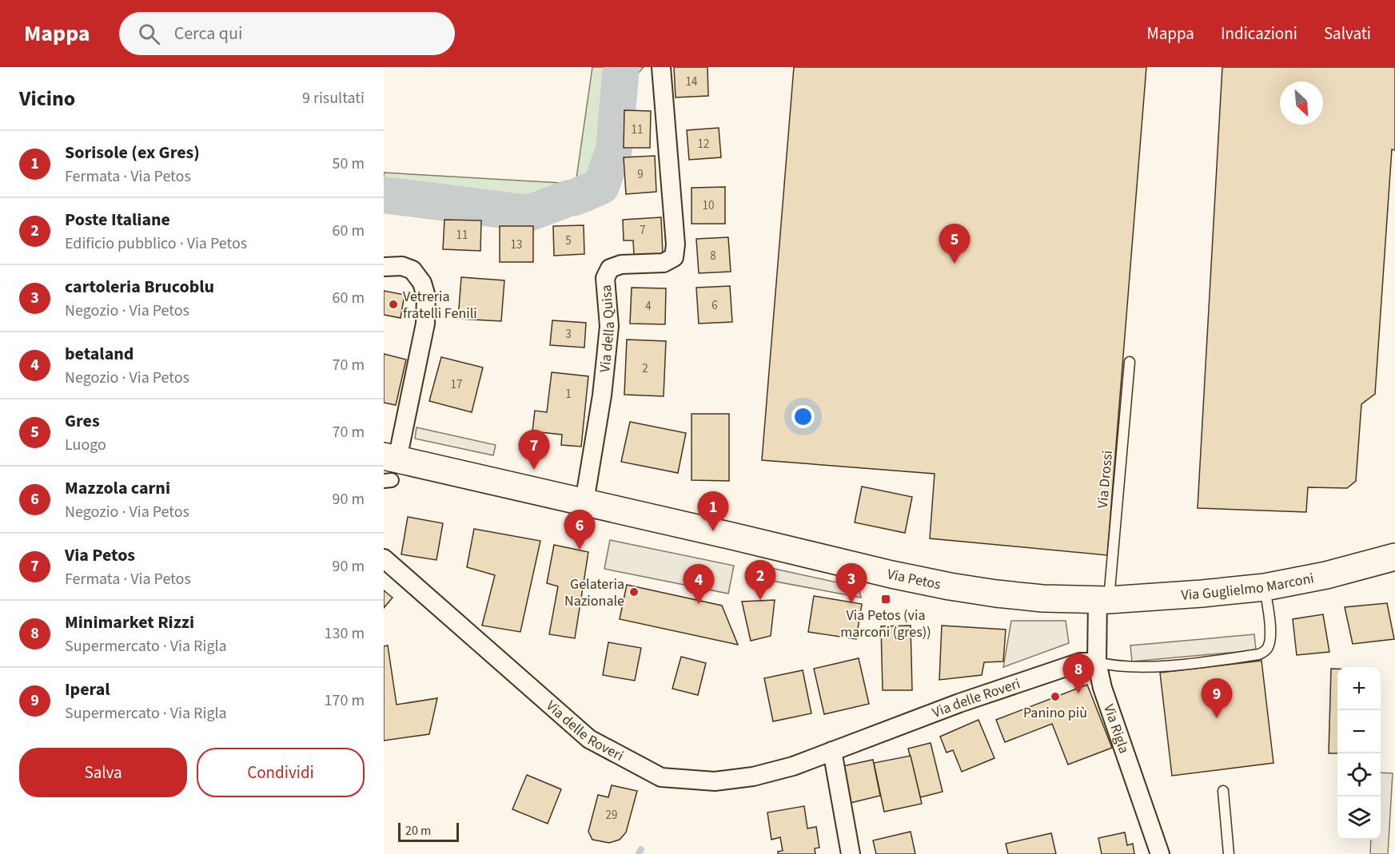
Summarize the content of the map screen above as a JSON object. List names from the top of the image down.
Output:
{
  "streets": {
    "main road": ["Via Petos", "Via Guglielmo Marconi"],
    "street": ["Via della Quisa", "Via delle Roveri", "Via Rigla"],
    "lane": ["Via Drossi"]
  },
  "crossings": [
    ["Via della Quisa", "Via Petos"],
    ["Via Drossi", "Via Petos"],
    ["Via Drossi", "Via Guglielmo Marconi"],
    ["Via Drossi", "Via Rigla"],
    ["Via Petos", "Via Guglielmo Marconi"],
    ["Via Petos", "Via Rigla"],
    ["Via Guglielmo Marconi", "Via Rigla"],
    ["Via delle Roveri", "Via Rigla"]
  ],
  "places": {
    "other": ["Vetreria fratelli Fenili", "Gelateria Nazionale", "Panino più"],
    "transit": ["Via Petos (via marconi (gres))"]
  },
  "house_numbers": [
    "14",
    "11",
    "12",
    "9",
    "10",
    "7",
    "11",
    "5",
    "13",
    "8",
    "6",
    "4",
    "3",
    "2",
    "17",
    "1",
    "29"
  ],
  "scale_bar": "20 m",
  "north": "bottom right",
  "page": {
    "header": "Mappa",
    "search": "Cerca qui",
    "nav": ["Mappa", "Indicazioni", "Salvati"],
    "heading": ["Vicino", "9 risultati"],
    "list": [
      {
        "mark": "1",
        "name": "Sorisole (ex Gres)",
        "note": "Fermata · Via Petos",
        "value": "50 m"
      },
      {
        "mark": "2",
        "name": "Poste Italiane",
        "note": "Edificio pubblico · Via Petos",
        "value": "60 m"
      },
      {
        "mark": "3",
        "name": "cartoleria Brucoblu",
        "note": "Negozio · Via Petos",
        "value": "60 m"
      },
      {
        "mark": "4",
        "name": "betaland",
        "note": "Negozio · Via Petos",
        "value": "70 m"
      },
      {
        "mark": "5",
        "name": "Gres",
        "note": "Luogo",
        "value": "70 m"
      },
      {
        "mark": "6",
        "name": "Mazzola carni",
        "note": "Negozio · Via Petos",
        "value": "90 m"
      },
      {
        "mark": "7",
        "name": "Via Petos",
        "note": "Fermata · Via Petos",
        "value": "90 m"
      },
      {
        "mark": "8",
        "name": "Minimarket Rizzi",
        "note": "Supermercato · Via Rigla",
        "value": "130 m"
      },
      {
        "mark": "9",
        "name": "Iperal",
        "note": "Supermercato · Via Rigla",
        "value": "170 m"
      }
    ],
    "pins": [
      "5",
      "7",
      "1",
      "6",
      "2",
      "3",
      "4",
      "8",
      "9"
    ],
    "map_buttons": ["+", "−"],
    "buttons": ["Salva", "Condividi"],
    "scale": "20 m"
  }
}
